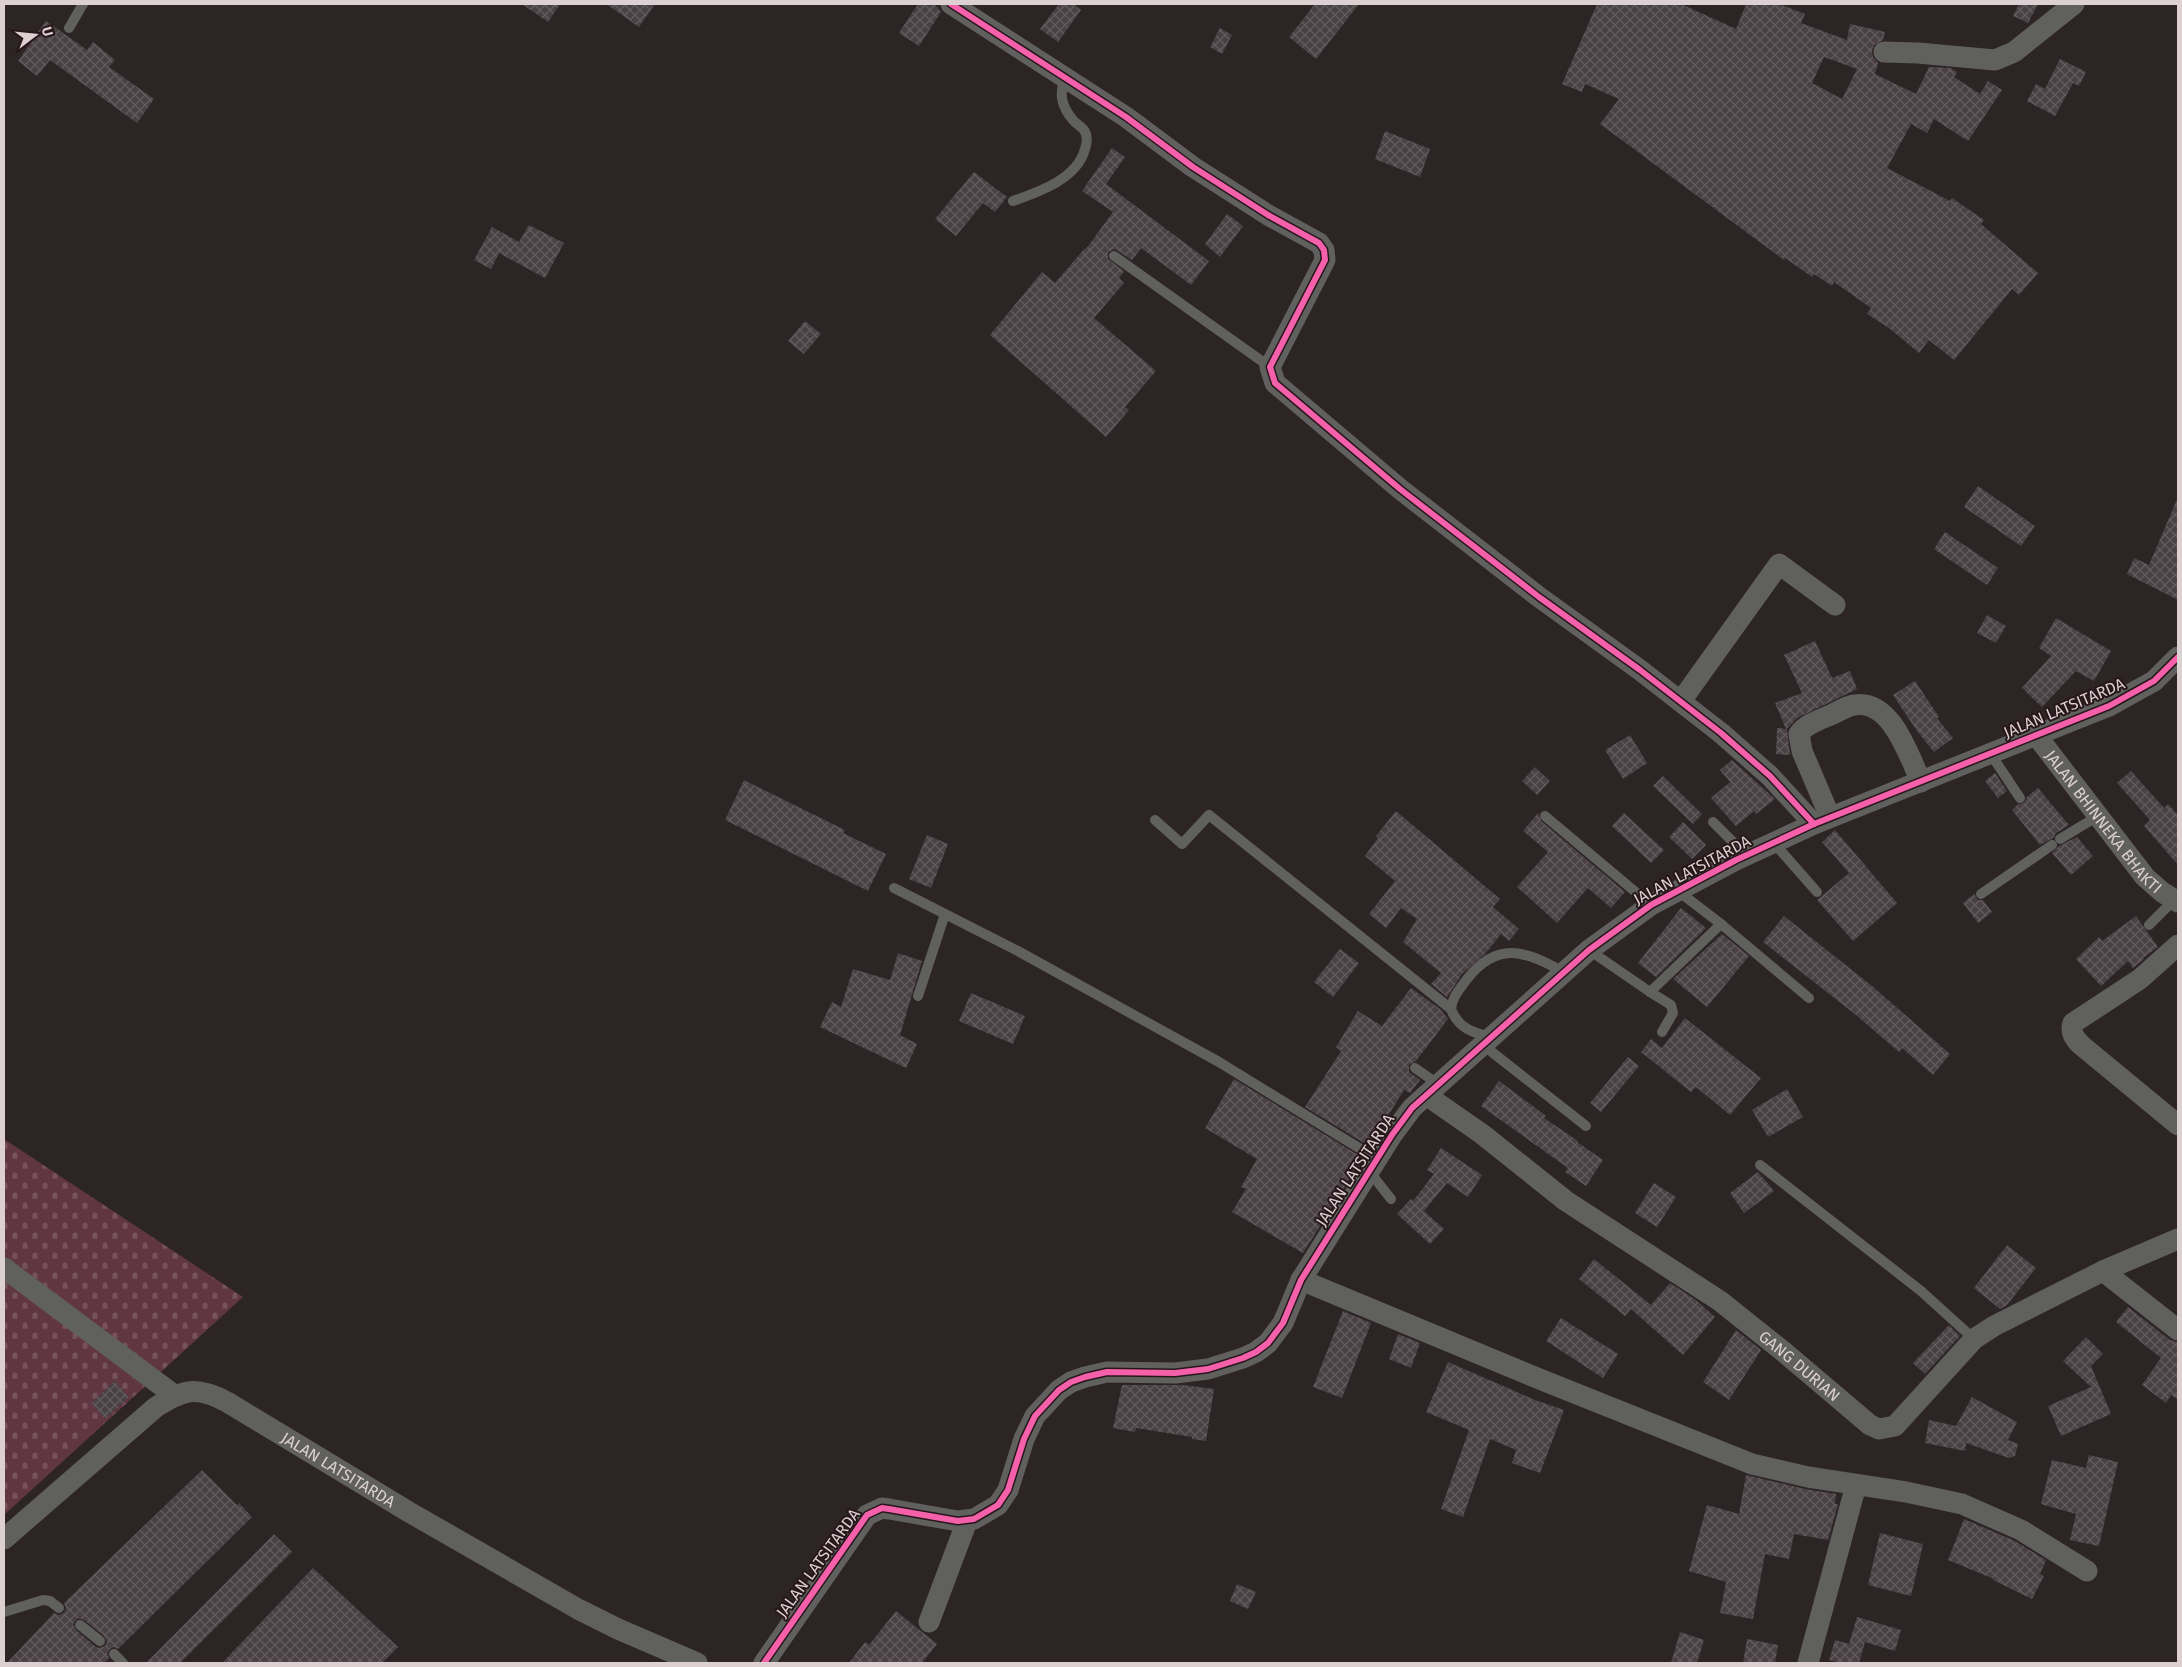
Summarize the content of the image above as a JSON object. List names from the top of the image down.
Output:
{
  "streets": {
    "street": ["JALAN LATSITARDA", "JALAN BHINNEKA BHAKTI", "GANG DURIAN"]
  },
  "crossings": [
    ["JALAN LATSITARDA", "JALAN BHINNEKA BHAKTI"],
    ["JALAN LATSITARDA", "GANG DURIAN"]
  ],
  "north": "right"
}
